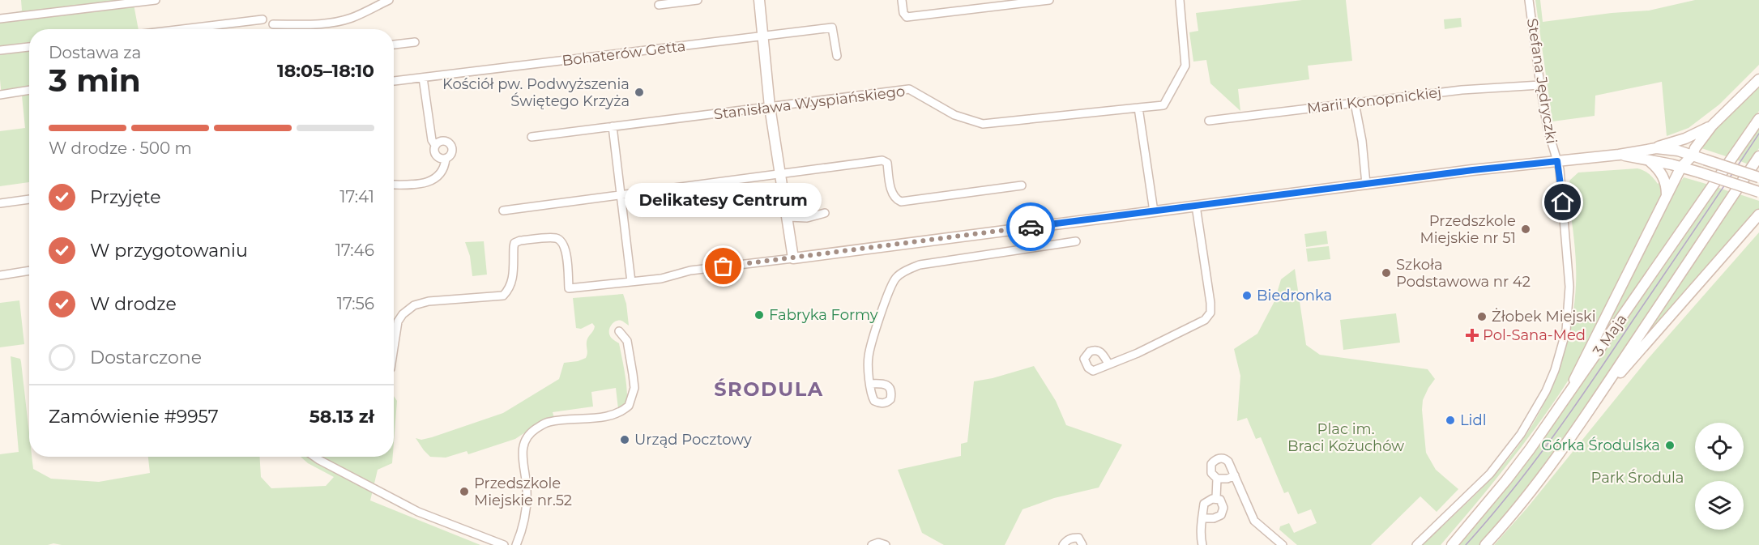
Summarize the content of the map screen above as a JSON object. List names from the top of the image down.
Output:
{
  "streets": {
    "main road": ["3 Maja"],
    "street": [
      "Bohaterów Getta",
      "Stefana Jędryczki",
      "Marii Konopnickiej",
      "Stanisława Wyspiańskiego"
    ]
  },
  "crossings": [
    ["Stefana Jędryczki", "Marii Konopnickiej"]
  ],
  "districts": ["ŚRODULA"],
  "parks": ["Plac im. Braci Kożuchów", "Park Środula"],
  "places": {
    "other": [
      "Kościół pw. Podwyższenia Świętego Krzyża",
      "Przedszkole Miejskie nr 51",
      "Delikatesy Centrum",
      "Szkoła Podstawowa nr 42",
      "Biedronka",
      "Fabryka Formy",
      "Żłobek Miejski",
      "Lidl",
      "Urząd Pocztowy",
      "Górka Środulska",
      "Przedszkole Miejskie nr.52"
    ],
    "health": ["Pol-Sana-Med"]
  },
  "page": {
    "heading": ["3 min", "Dostawa za", "18:05–18:10"],
    "panel": ["Zamówienie #9957", "58.13 zł"],
    "bar": "W drodze · 500 m",
    "list": [
      ["Przyjęte", "17:41"],
      ["W przygotowaniu", "17:46"],
      ["W drodze", "17:56"],
      "Dostarczone"
    ],
    "bubble": "Delikatesy Centrum"
  }
}
